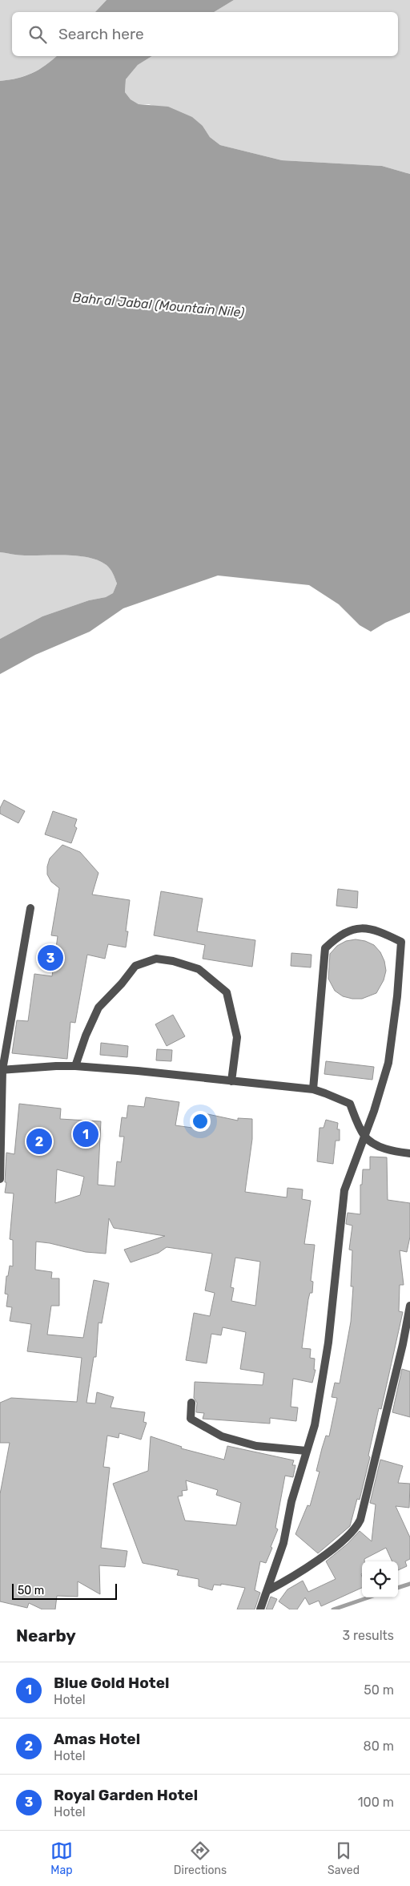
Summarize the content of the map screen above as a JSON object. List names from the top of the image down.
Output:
{
  "water": ["Bahr al Jabal (Mountain Nile)"],
  "scale_bar": "50 m",
  "page": {
    "search": "Search here",
    "pins": ["3", "1", "2"],
    "scale": "50 m",
    "heading": ["Nearby", "3 results"],
    "list": [
      {
        "mark": "1",
        "name": "Blue Gold Hotel",
        "note": "Hotel",
        "value": "50 m"
      },
      {
        "mark": "2",
        "name": "Amas Hotel",
        "note": "Hotel",
        "value": "80 m"
      },
      {
        "mark": "3",
        "name": "Royal Garden Hotel",
        "note": "Hotel",
        "value": "100 m"
      }
    ],
    "nav": ["Map", "Directions", "Saved"]
  }
}
